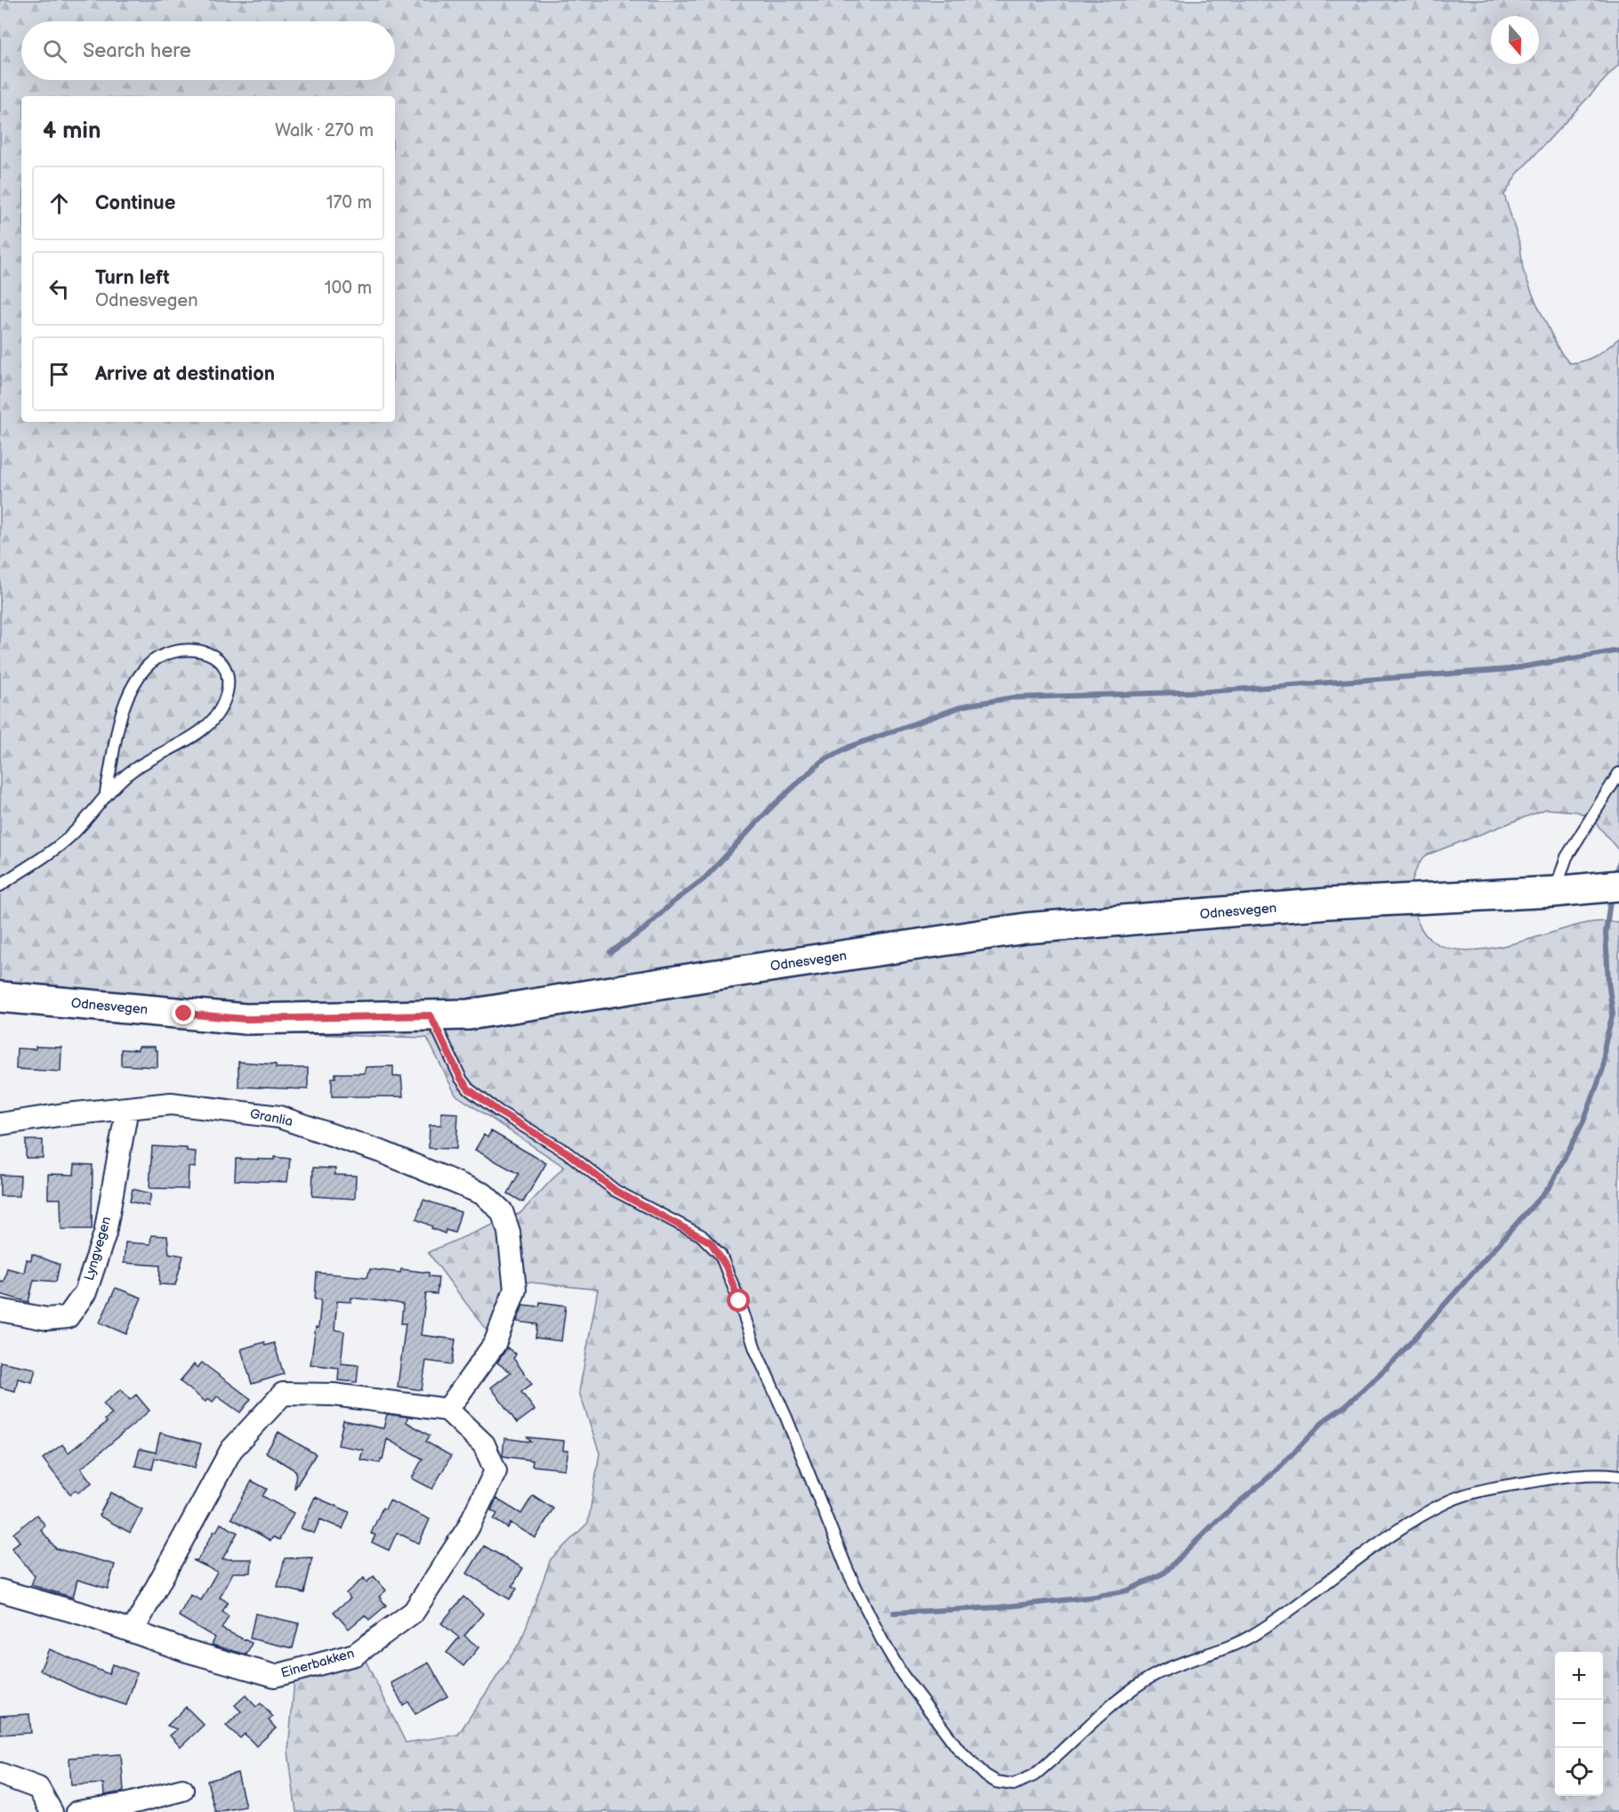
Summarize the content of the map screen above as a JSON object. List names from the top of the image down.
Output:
{
  "streets": {
    "main road": ["Odnesvegen"],
    "street": ["Granlia", "Lyngvegen", "Einerbakken"]
  },
  "crossings": [
    ["Granlia", "Lyngvegen"],
    ["Granlia", "Einerbakken"]
  ],
  "north": "bottom",
  "page": {
    "search": "Search here",
    "heading": ["4 min", "Walk · 270 m"],
    "list": [
      ["Continue", "170 m"],
      ["Turn left", "Odnesvegen", "100 m"],
      "Arrive at destination"
    ],
    "map_buttons": ["+", "−"]
  }
}
